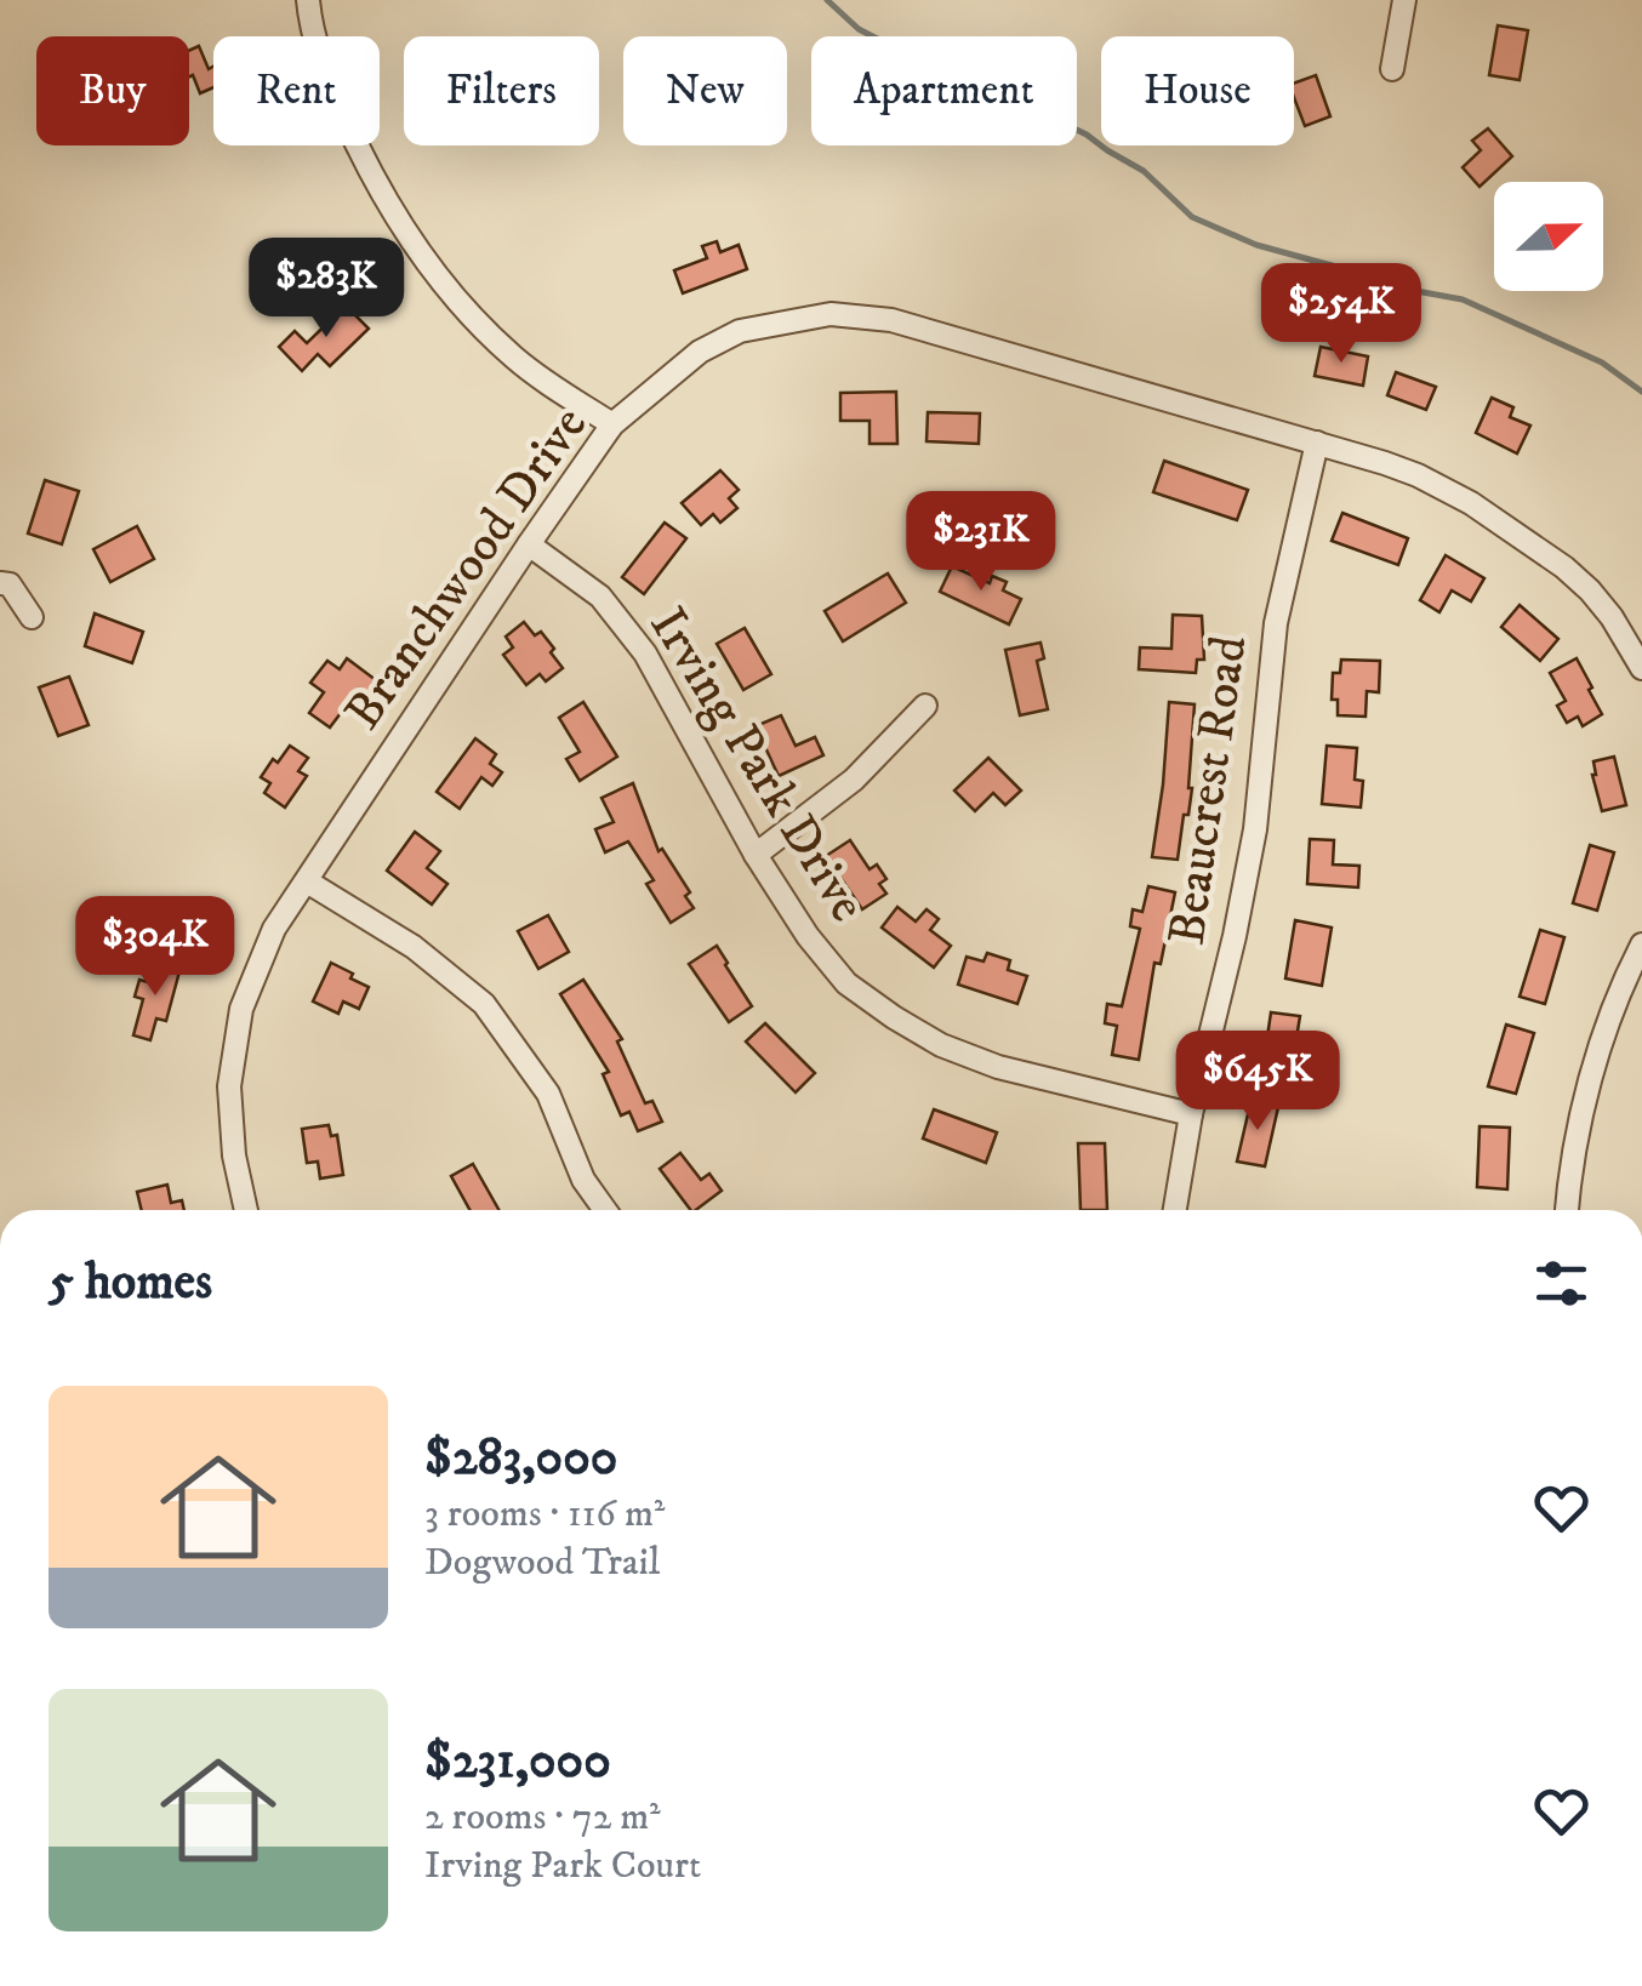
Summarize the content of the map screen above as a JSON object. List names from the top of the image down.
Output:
{
  "streets": {
    "street": ["Branchwood Drive", "Irving Park Drive", "Beaucrest Road"]
  },
  "crossings": [
    ["Branchwood Drive", "Irving Park Drive"],
    ["Branchwood Drive", "Beaucrest Road"],
    ["Irving Park Drive", "Beaucrest Road"]
  ],
  "north": "right",
  "page": {
    "chip": [
      "Buy",
      "Rent",
      "Filters",
      "New",
      "Apartment",
      "House"
    ],
    "price": [
      "$283K",
      "$254K",
      "$231K",
      "$304K",
      "$645K"
    ],
    "heading": "5 homes",
    "list": [
      {
        "name": "$283,000",
        "note": "3 rooms · 116 m² · Dogwood Trail"
      },
      {
        "name": "$231,000",
        "note": "2 rooms · 72 m² · Irving Park Court"
      }
    ]
  }
}
